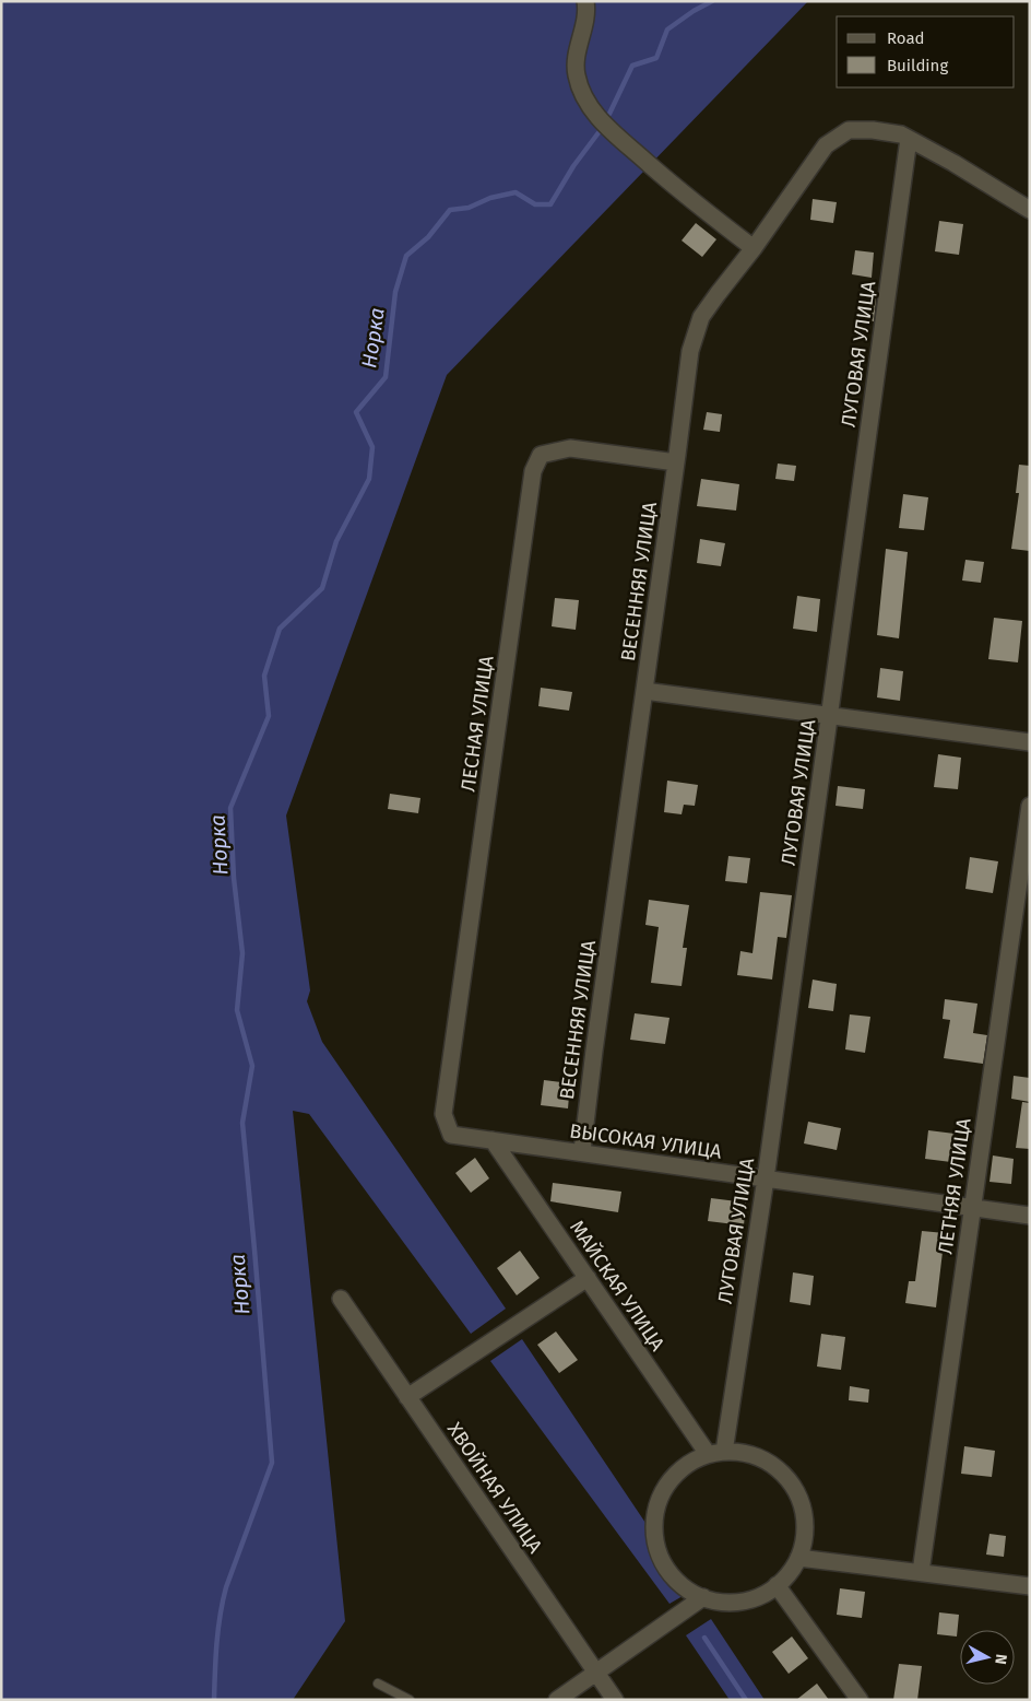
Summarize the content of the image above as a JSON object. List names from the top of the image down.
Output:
{
  "streets": {
    "street": [
      "ЛУГОВАЯ УЛИЦА",
      "ВЕСЕННЯЯ УЛИЦА",
      "ЛЕСНАЯ УЛИЦА",
      "ВЫСОКАЯ УЛИЦА",
      "ЛЕТНЯЯ УЛИЦА",
      "МАЙСКАЯ УЛИЦА",
      "ХВОЙНАЯ УЛИЦА"
    ]
  },
  "crossings": [
    ["ЛУГОВАЯ УЛИЦА", "ВЕСЕННЯЯ УЛИЦА"],
    ["ЛУГОВАЯ УЛИЦА", "ВЫСОКАЯ УЛИЦА"],
    ["ЛУГОВАЯ УЛИЦА", "МАЙСКАЯ УЛИЦА"],
    ["ВЕСЕННЯЯ УЛИЦА", "ЛЕСНАЯ УЛИЦА"],
    ["ВЕСЕННЯЯ УЛИЦА", "ВЫСОКАЯ УЛИЦА"],
    ["ЛЕСНАЯ УЛИЦА", "ВЫСОКАЯ УЛИЦА"],
    ["ВЫСОКАЯ УЛИЦА", "ЛЕТНЯЯ УЛИЦА"],
    ["ВЫСОКАЯ УЛИЦА", "МАЙСКАЯ УЛИЦА"]
  ],
  "water": ["Норка"],
  "legend": ["Road", "Building"],
  "north": "right"
}
